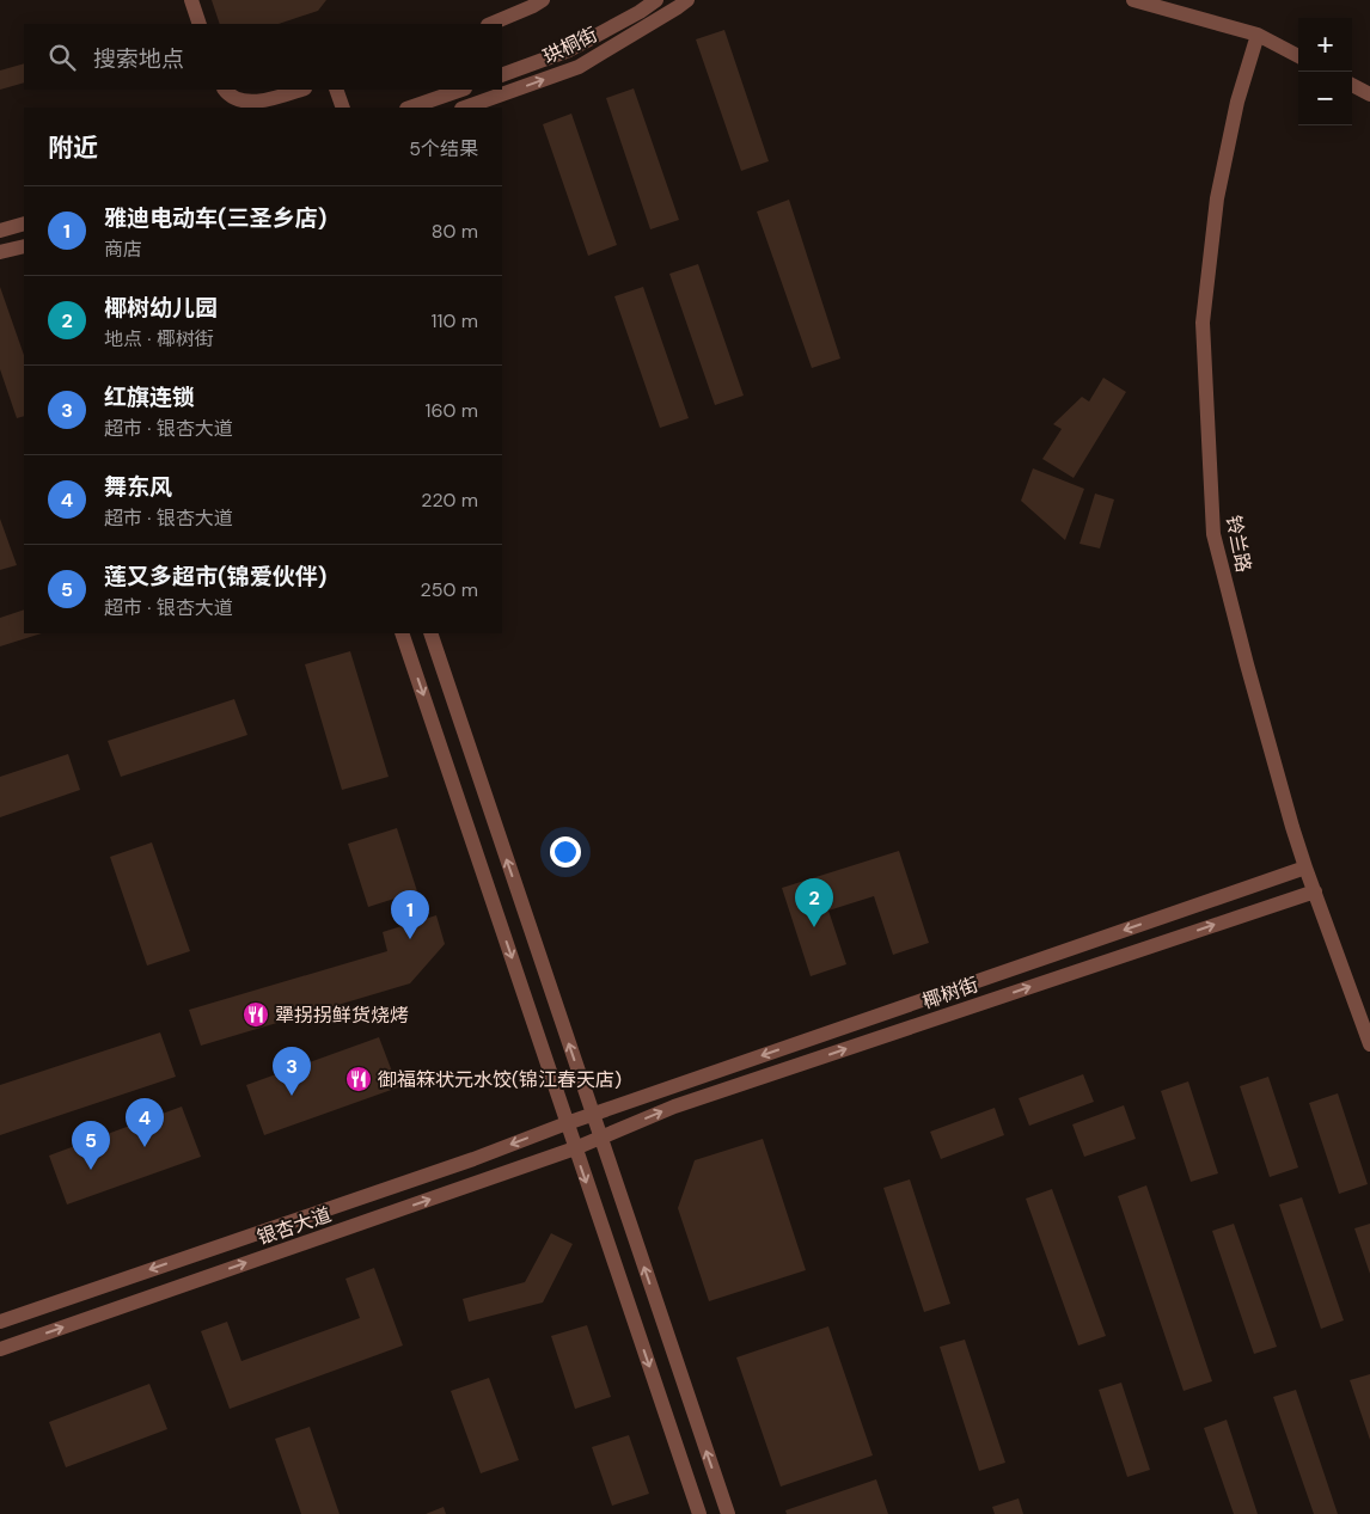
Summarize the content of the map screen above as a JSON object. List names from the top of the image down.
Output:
{
  "streets": {
    "street": [
      "珙桐街",
      "铃兰路",
      "椰树街",
      "银杏大道"
    ]
  },
  "crossings": [
    ["铃兰路", "椰树街"],
    ["椰树街", "银杏大道"]
  ],
  "places": {
    "restaurant": ["犟拐拐鲜货烧烤", "御福箖状元水饺(锦江春天店)"]
  },
  "page": {
    "map_buttons": ["+", "−"],
    "search": "搜索地点",
    "heading": ["附近", "5个结果"],
    "list": [
      {
        "mark": "1",
        "name": "雅迪电动车(三圣乡店)",
        "note": "商店",
        "value": "80 m"
      },
      {
        "mark": "2",
        "name": "椰树幼儿园",
        "note": "地点 · 椰树街",
        "value": "110 m"
      },
      {
        "mark": "3",
        "name": "红旗连锁",
        "note": "超市 · 银杏大道",
        "value": "160 m"
      },
      {
        "mark": "4",
        "name": "舞东风",
        "note": "超市 · 银杏大道",
        "value": "220 m"
      },
      {
        "mark": "5",
        "name": "莲又多超市(锦爱伙伴)",
        "note": "超市 · 银杏大道",
        "value": "250 m"
      }
    ],
    "pins": [
      "2",
      "1",
      "3",
      "4",
      "5"
    ]
  }
}
